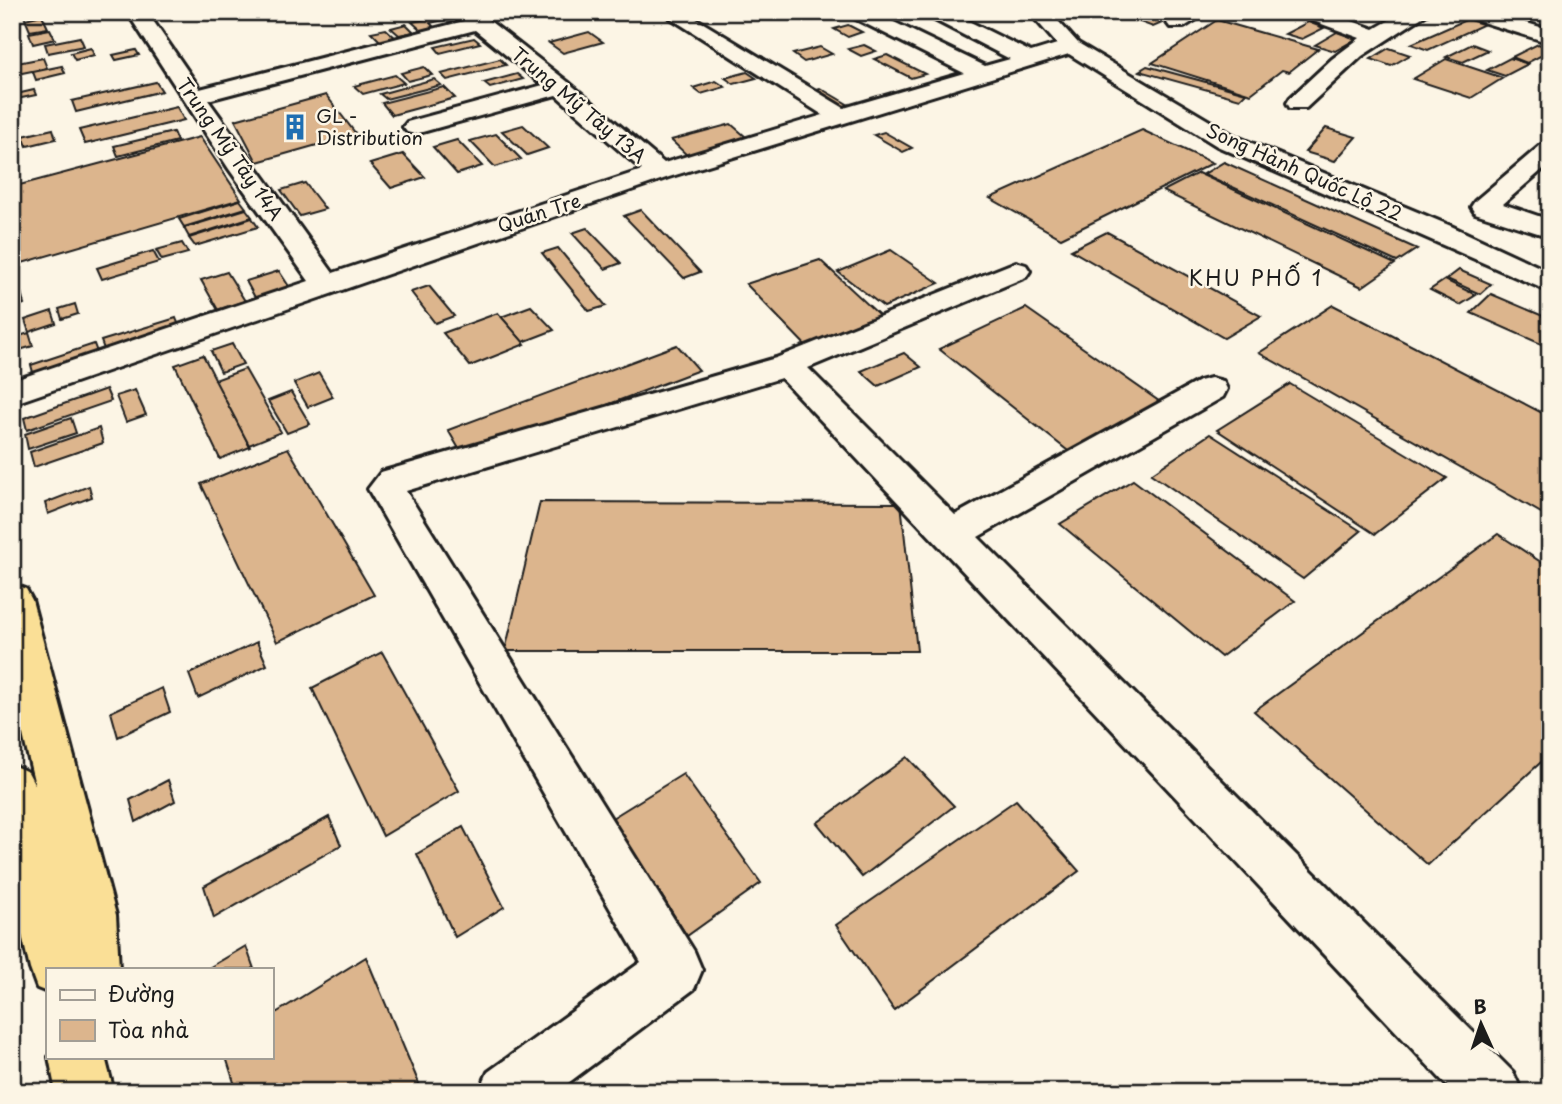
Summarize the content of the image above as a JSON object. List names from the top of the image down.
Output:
{
  "streets": {
    "street": [
      "Trung Mỹ Tây 13A",
      "Trung Mỹ Tây 14A",
      "Song Hành Quốc Lộ 22",
      "Quán Tre"
    ]
  },
  "crossings": [
    ["Trung Mỹ Tây 13A", "Quán Tre"],
    ["Trung Mỹ Tây 14A", "Quán Tre"],
    ["Song Hành Quốc Lộ 22", "Quán Tre"]
  ],
  "districts": ["KHU PHỐ 1"],
  "places": {
    "building": ["GL - Distribution"]
  },
  "legend": ["Đường", "Tòa nhà"],
  "north": "top"
}
